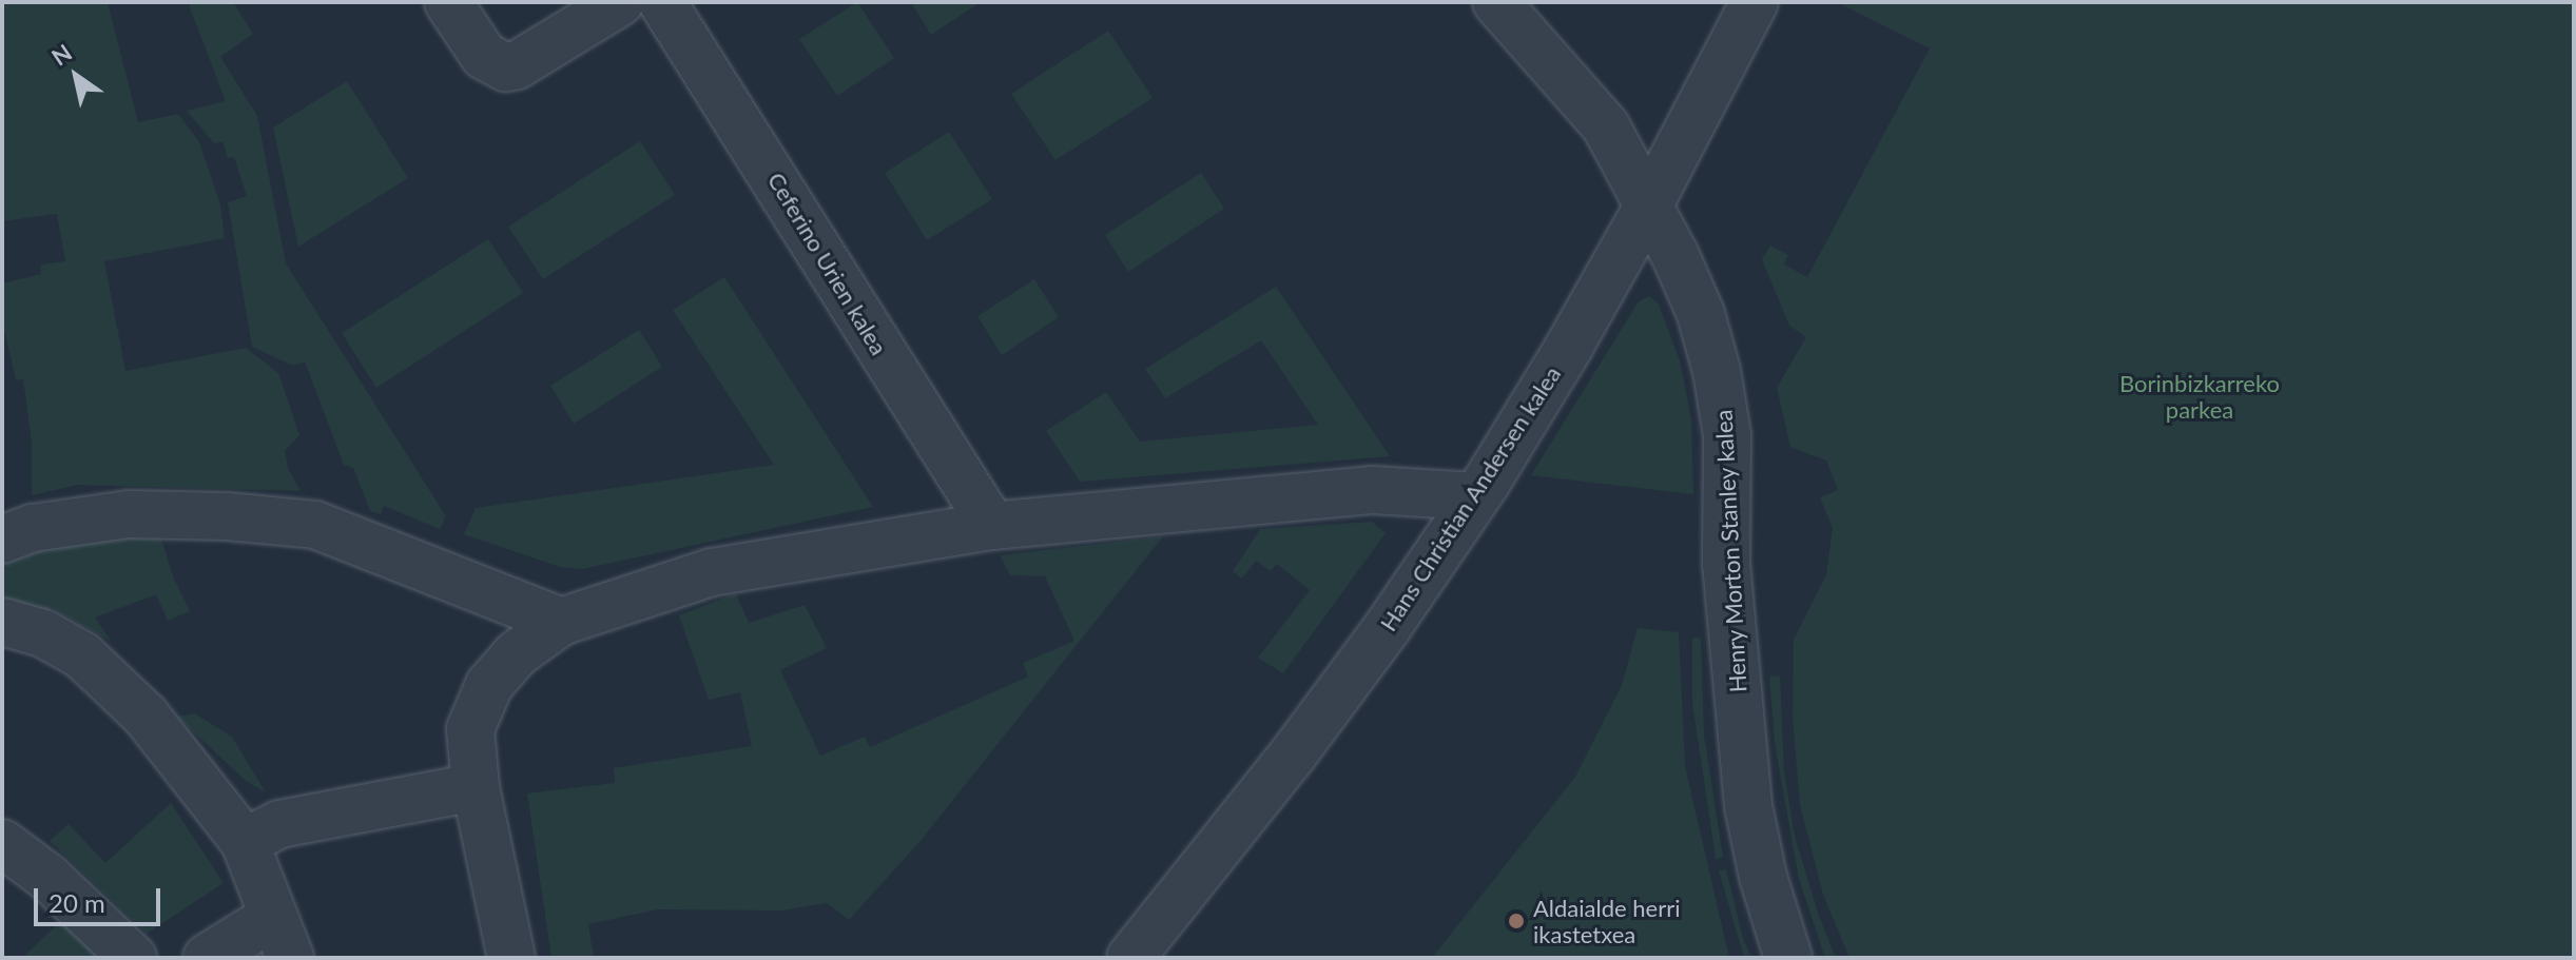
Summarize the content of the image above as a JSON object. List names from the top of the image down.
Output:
{
  "streets": {
    "street": ["Ceferino Urien kalea", "Hans Christian Andersen kalea", "Henry Morton Stanley kalea"]
  },
  "crossings": [
    ["Hans Christian Andersen kalea", "Henry Morton Stanley kalea"]
  ],
  "parks": ["Borinbizkarreko parkea"],
  "places": ["Aldaialde herri ikastetxea"],
  "scale_bar": "20 m",
  "north": "top left"
}
